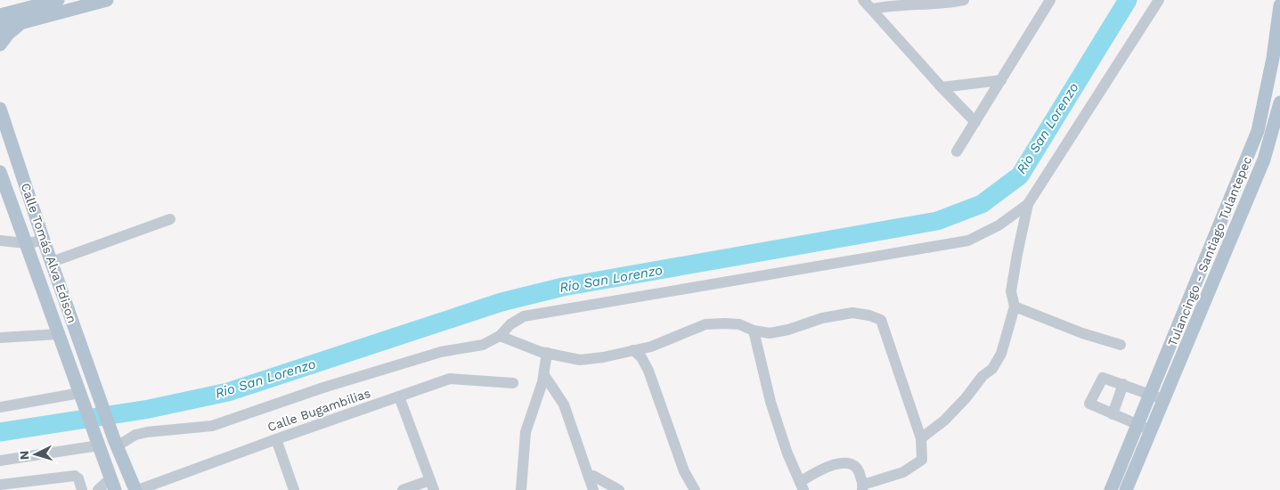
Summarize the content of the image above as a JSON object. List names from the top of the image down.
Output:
{
  "streets": {
    "main road": ["Tulancingo - Santiago Tulantepec", "Calle Tomás Alva Edison"],
    "street": ["Calle Bugambilias"]
  },
  "crossings": [
    ["Calle Tomás Alva Edison", "Calle Bugambilias"]
  ],
  "water": ["Rio San Lorenzo"],
  "north": "left"
}
